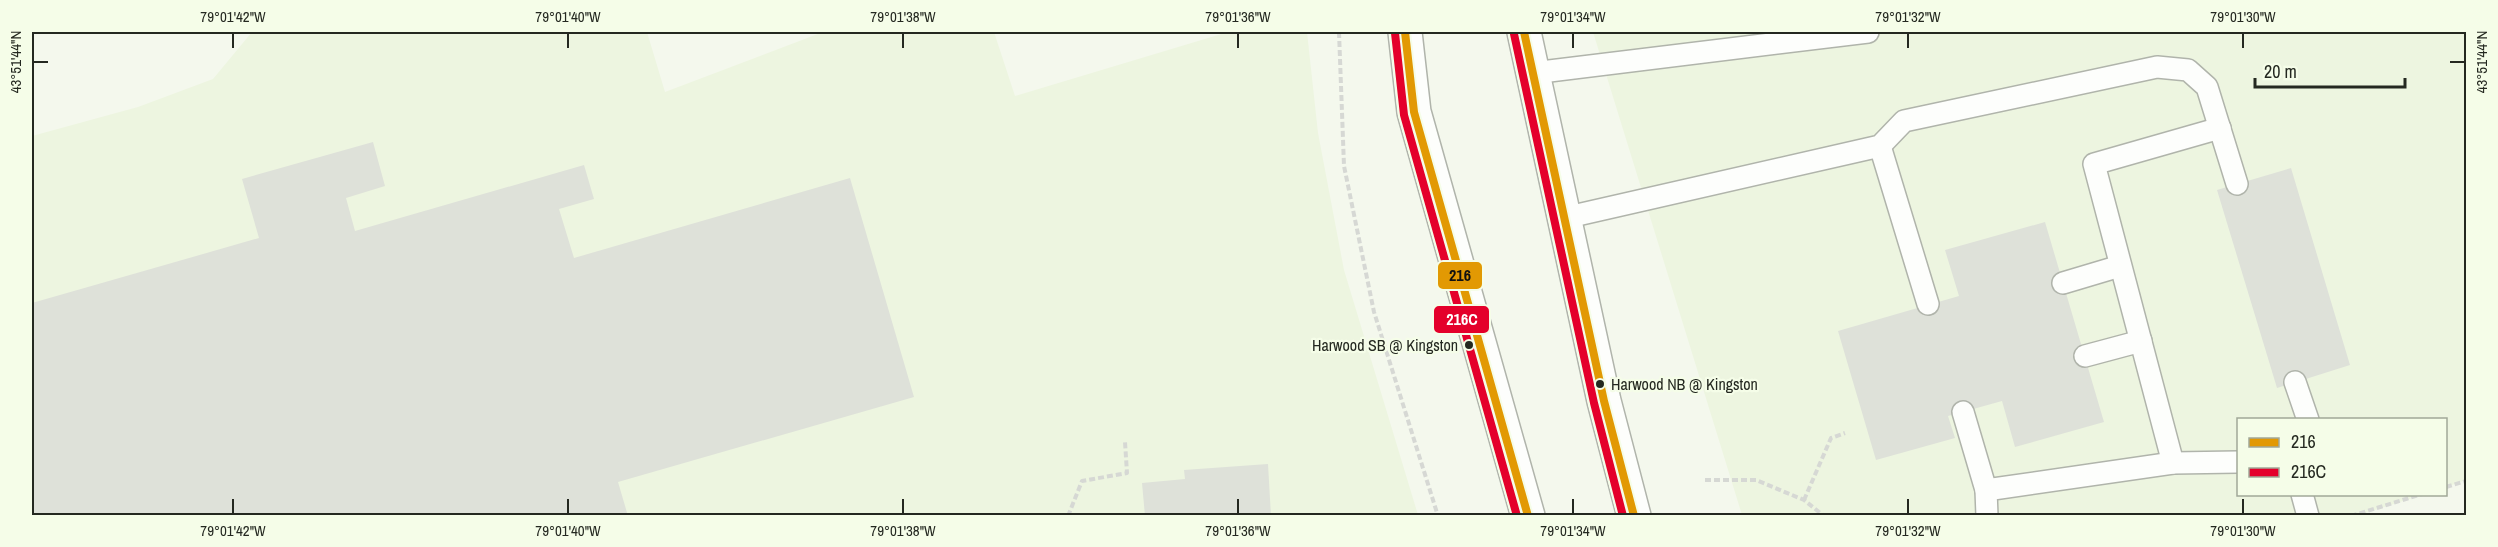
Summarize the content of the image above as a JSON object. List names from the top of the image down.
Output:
{
  "places": ["Harwood SB @ Kingston", "Harwood NB @ Kingston"],
  "lines": ["transit line 216", "transit line 216C"],
  "legend": ["216", "216C"],
  "scale_bar": "20 m",
  "coordinates": [
    "79°01'42\"W",
    "79°01'40\"W",
    "79°01'38\"W",
    "79°01'36\"W",
    "79°01'34\"W",
    "79°01'32\"W",
    "79°01'30\"W",
    "43°51'44\"N"
  ]
}
